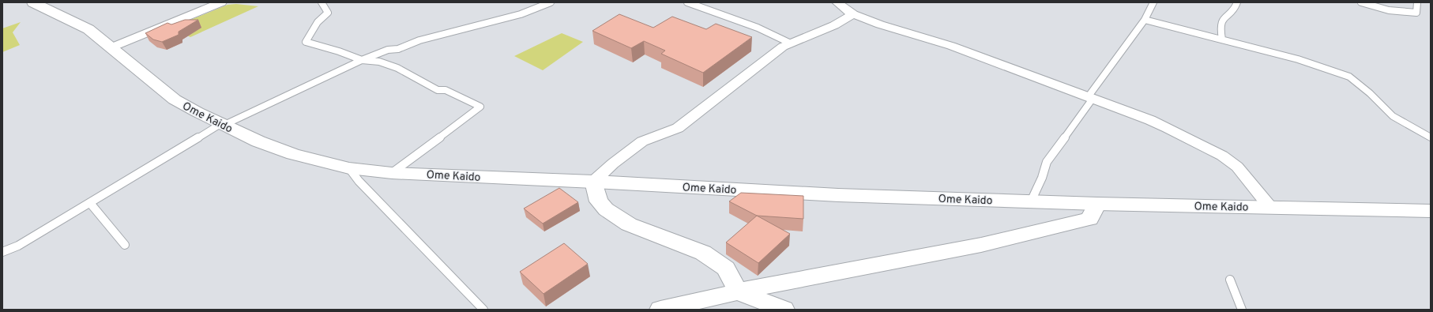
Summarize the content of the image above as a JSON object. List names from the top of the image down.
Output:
{
  "streets": {
    "main road": ["Ome Kaido"]
  }
}
